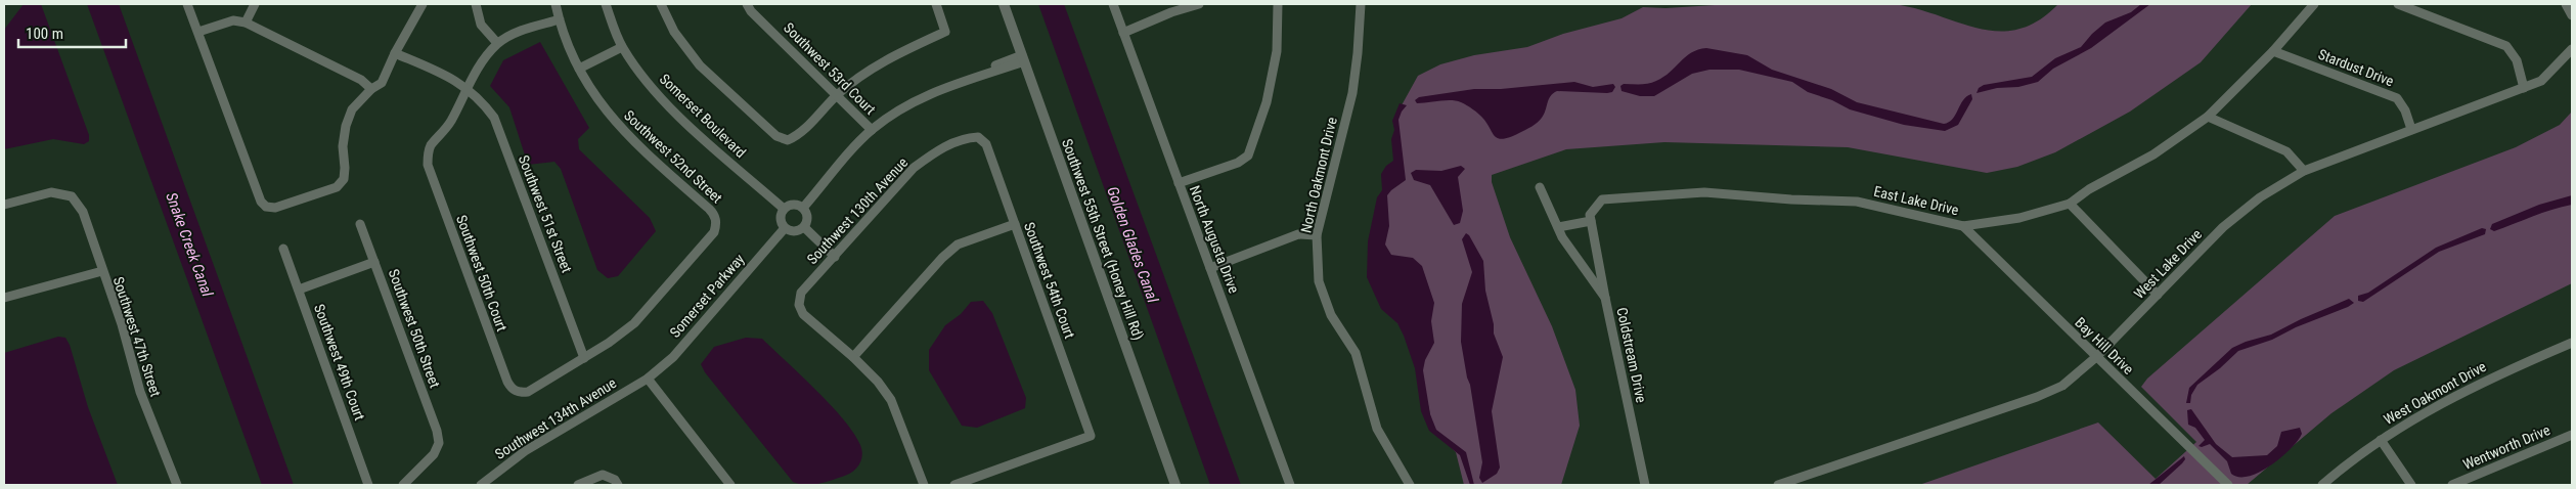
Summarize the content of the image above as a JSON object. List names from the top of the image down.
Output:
{
  "streets": {
    "street": [
      "Stardust Drive",
      "Southwest 53rd Court",
      "Somerset Boulevard",
      "Southwest 52nd Street",
      "North Oakmont Drive",
      "East Lake Drive",
      "Southwest 130th Avenue",
      "Southwest 51st Street",
      "Southwest 55th Street (Honey Hill Rd)",
      "North Augusta Drive",
      "West Lake Drive",
      "Southwest 50th Court",
      "Southwest 54th Court",
      "Somerset Parkway",
      "Southwest 50th Street",
      "Southwest 47th Street",
      "Bay Hill Drive",
      "Coldstream Drive",
      "Southwest 49th Court",
      "West Oakmont Drive",
      "Southwest 134th Avenue",
      "Wentworth Drive"
    ]
  },
  "crossings": [
    ["Stardust Drive", "East Lake Drive"],
    ["Stardust Drive", "West Lake Drive"],
    ["Somerset Boulevard", "Somerset Parkway"],
    ["Southwest 52nd Street", "Southwest 51st Street"],
    ["Southwest 52nd Street", "Southwest 50th Court"],
    ["East Lake Drive", "Bay Hill Drive"],
    ["Southwest 130th Avenue", "Southwest 54th Court"],
    ["Southwest 51st Street", "Southwest 50th Court"],
    ["West Lake Drive", "Bay Hill Drive"],
    ["Somerset Parkway", "Southwest 134th Avenue"]
  ],
  "water": ["Snake Creek Canal", "Golden Glades Canal"],
  "scale_bar": "100 m"
}
